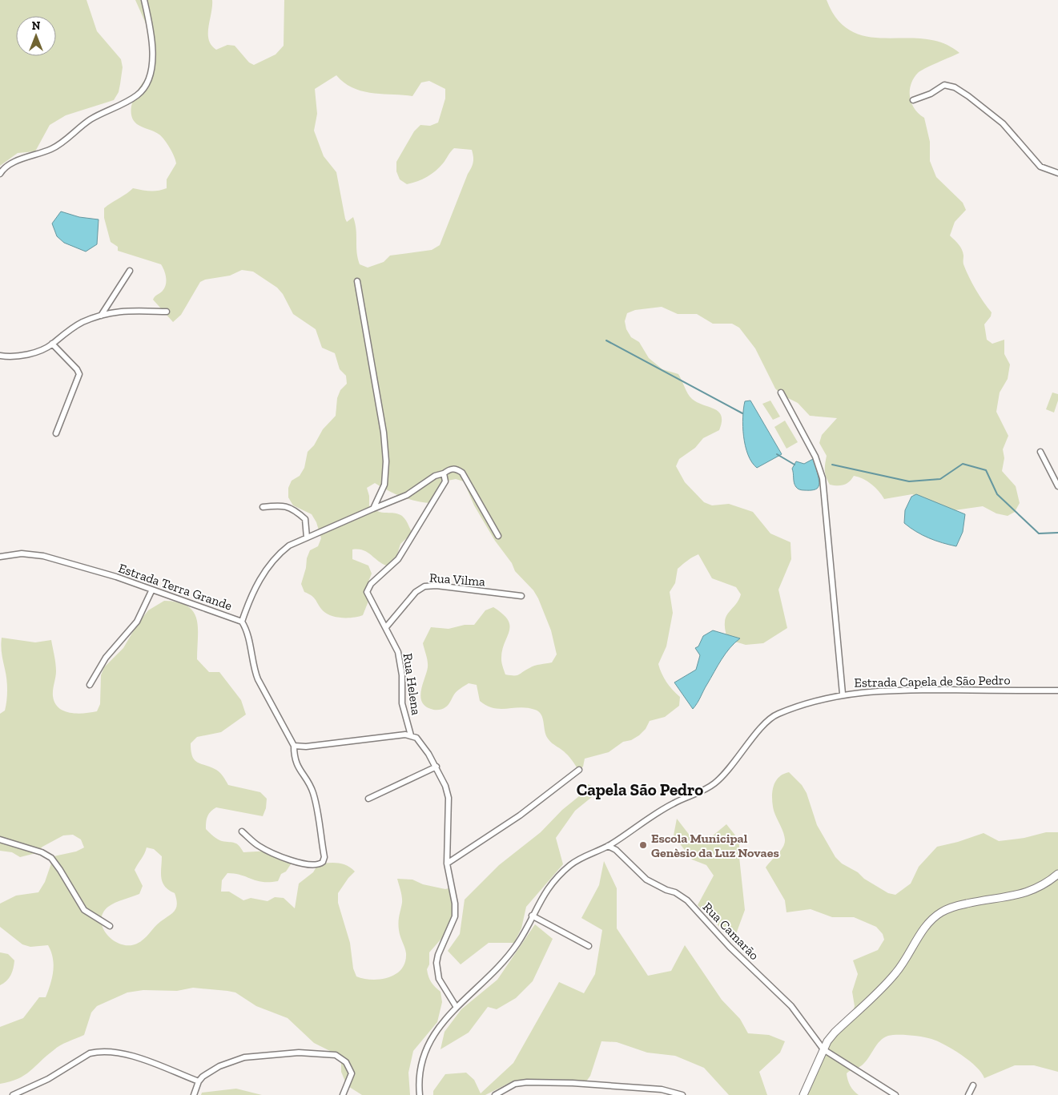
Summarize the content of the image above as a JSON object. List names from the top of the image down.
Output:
{
  "streets": {
    "street": [
      "Rua Vilma",
      "Estrada Terra Grande",
      "Estrada Capela de São Pedro",
      "Rua Helena",
      "Rua Camarão"
    ]
  },
  "crossings": [
    ["Rua Vilma", "Rua Helena"],
    ["Estrada Terra Grande", "Rua Helena"],
    ["Estrada Capela de São Pedro", "Rua Camarão"]
  ],
  "districts": ["Capela São Pedro"],
  "places": ["Escola Municipal Genèsio da Luz Novaes"],
  "north": "top"
}
